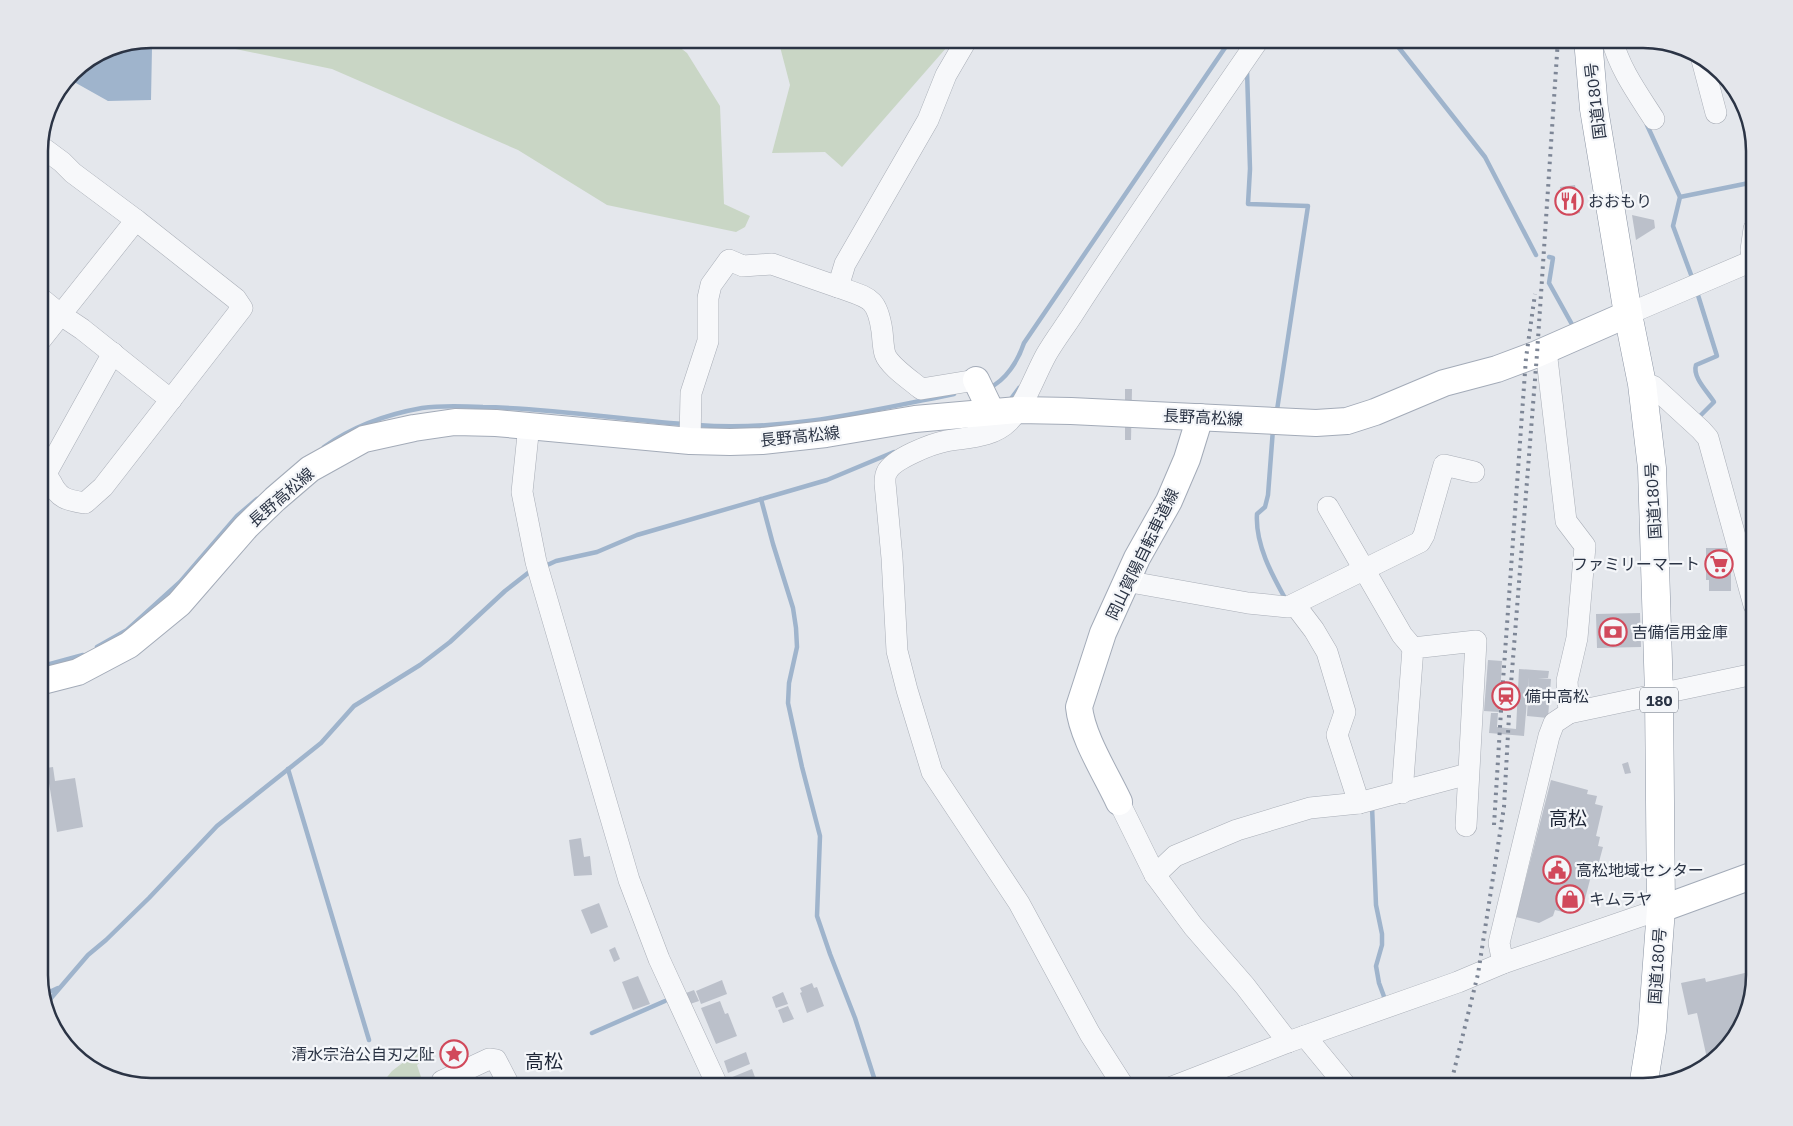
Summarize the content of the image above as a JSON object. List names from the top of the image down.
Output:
{
  "streets": {
    "highway": ["国道180号", "180"],
    "main road": ["長野高松線", "岡山賀陽自転車道線"]
  },
  "crossings": [
    ["国道180号", "長野高松線"],
    ["長野高松線", "岡山賀陽自転車道線"]
  ],
  "districts": ["高松", "高松"],
  "places": {
    "restaurant": ["おおもり"],
    "supermarket": ["ファミリーマート"],
    "bank": ["吉備信用金庫"],
    "station": ["備中高松"],
    "public building": ["高松地域センター"],
    "shop": ["キムラヤ"],
    "place": ["清水宗治公自刃之阯"]
  }
}
